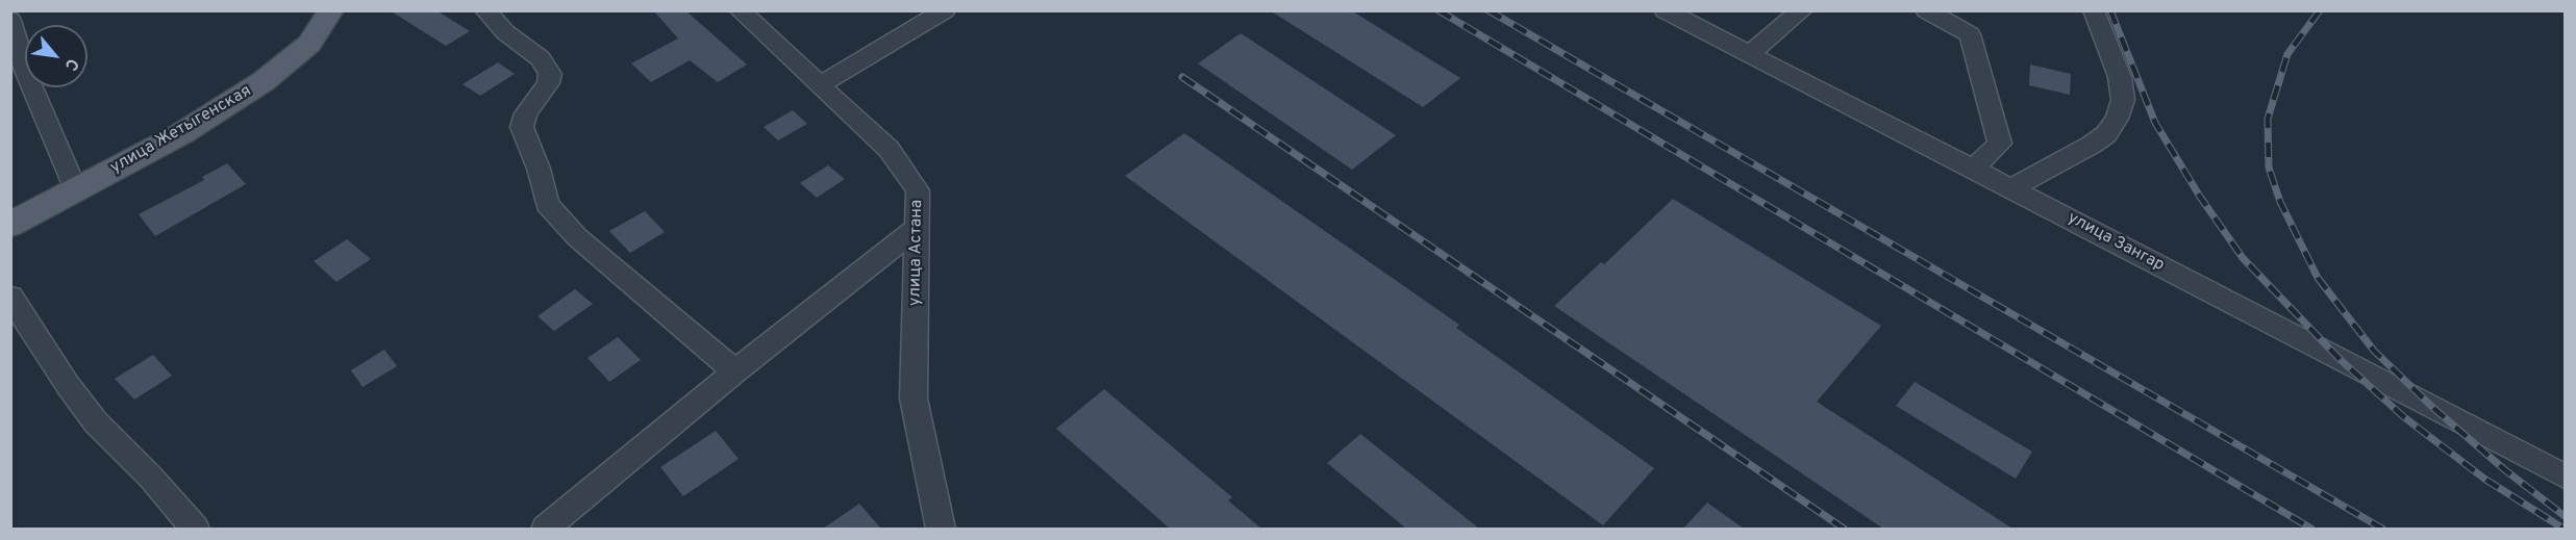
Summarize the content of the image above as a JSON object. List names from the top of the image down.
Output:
{
  "streets": {
    "main road": ["улица Жетыгенская"],
    "street": ["улица Зангар", "улица Астана"]
  },
  "north": "bottom right"
}
